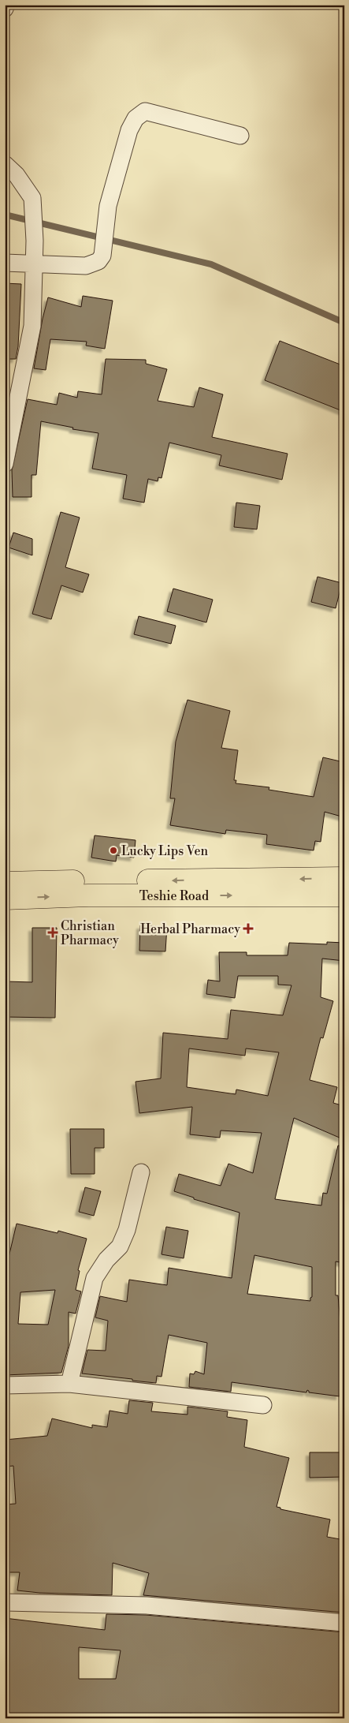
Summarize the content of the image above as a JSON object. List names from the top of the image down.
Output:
{
  "streets": {
    "main road": ["Teshie Road"]
  },
  "places": {
    "other": ["Lucky Lips Ven"],
    "health": ["Herbal Pharmacy", "Christian Pharmacy"]
  }
}
